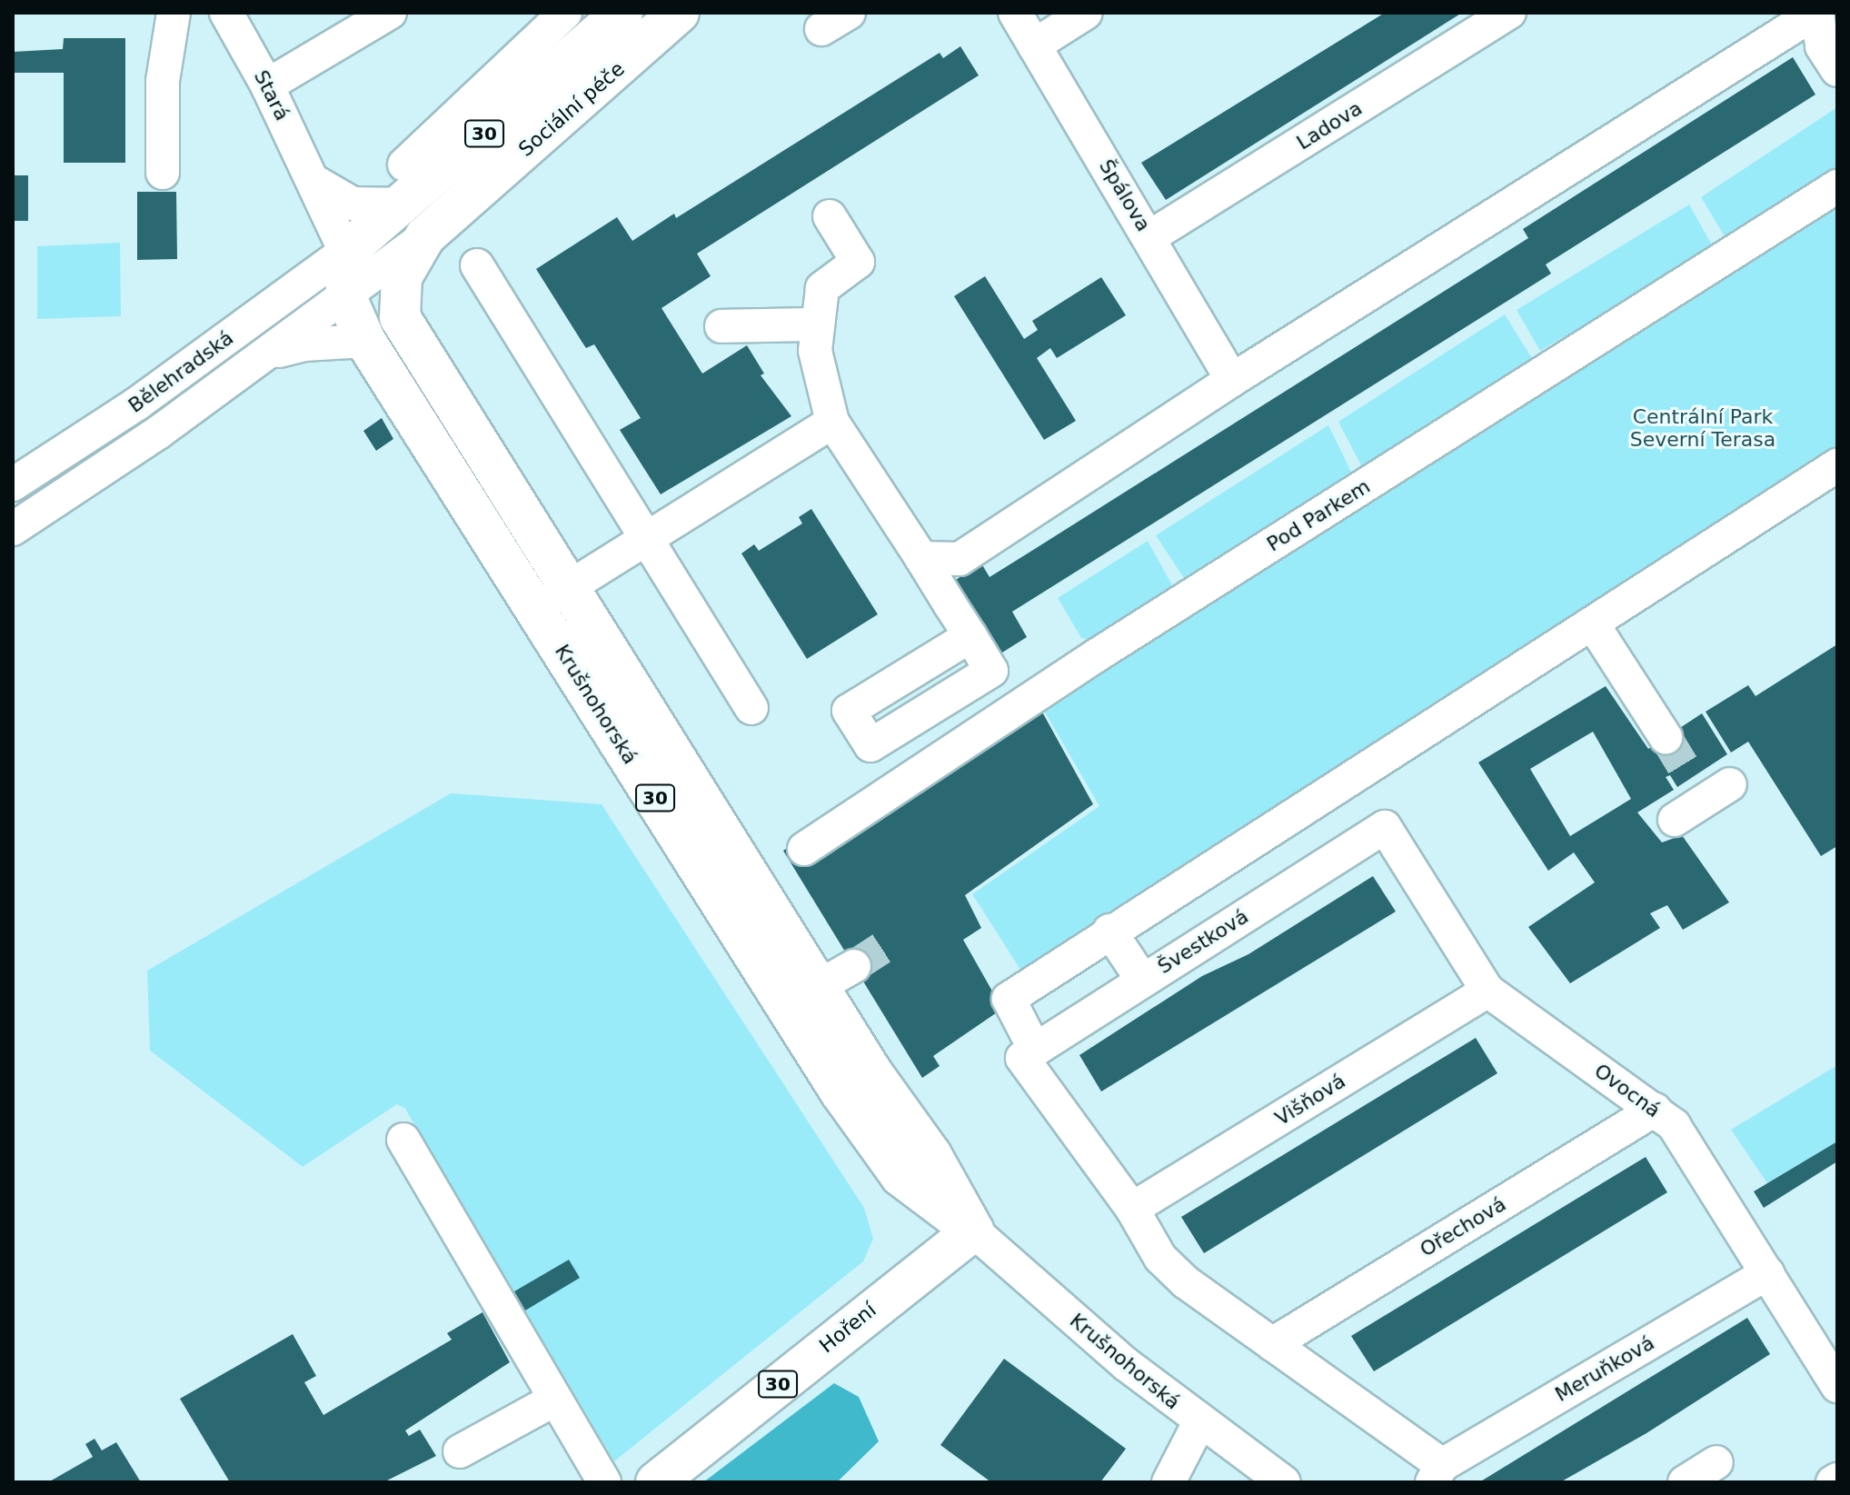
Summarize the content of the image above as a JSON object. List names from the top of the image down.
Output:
{
  "streets": {
    "main road": [
      "Sociální péče",
      "30",
      "Krušnohorská",
      "Hoření"
    ],
    "street": [
      "Stará",
      "Ladova",
      "Špálova",
      "Bělehradská",
      "Pod Parkem",
      "Švestková",
      "Ovocná",
      "Višňová",
      "Ořechová",
      "Meruňková"
    ]
  },
  "crossings": [
    ["Stará", "Sociální péče"],
    ["Stará", "Bělehradská"],
    ["Stará", "Krušnohorská"],
    ["Sociální péče", "30"],
    ["Sociální péče", "Bělehradská"],
    ["Sociální péče", "Krušnohorská"],
    ["Ladova", "Špálova"],
    ["30", "Krušnohorská"],
    ["Bělehradská", "Krušnohorská"],
    ["Krušnohorská", "Hoření"],
    ["Švestková", "Ovocná"],
    ["Ovocná", "Višňová"],
    ["Ovocná", "Ořechová"],
    ["Ovocná", "Meruňková"]
  ],
  "parks": ["Centrální Park Severní Terasa"]
}
